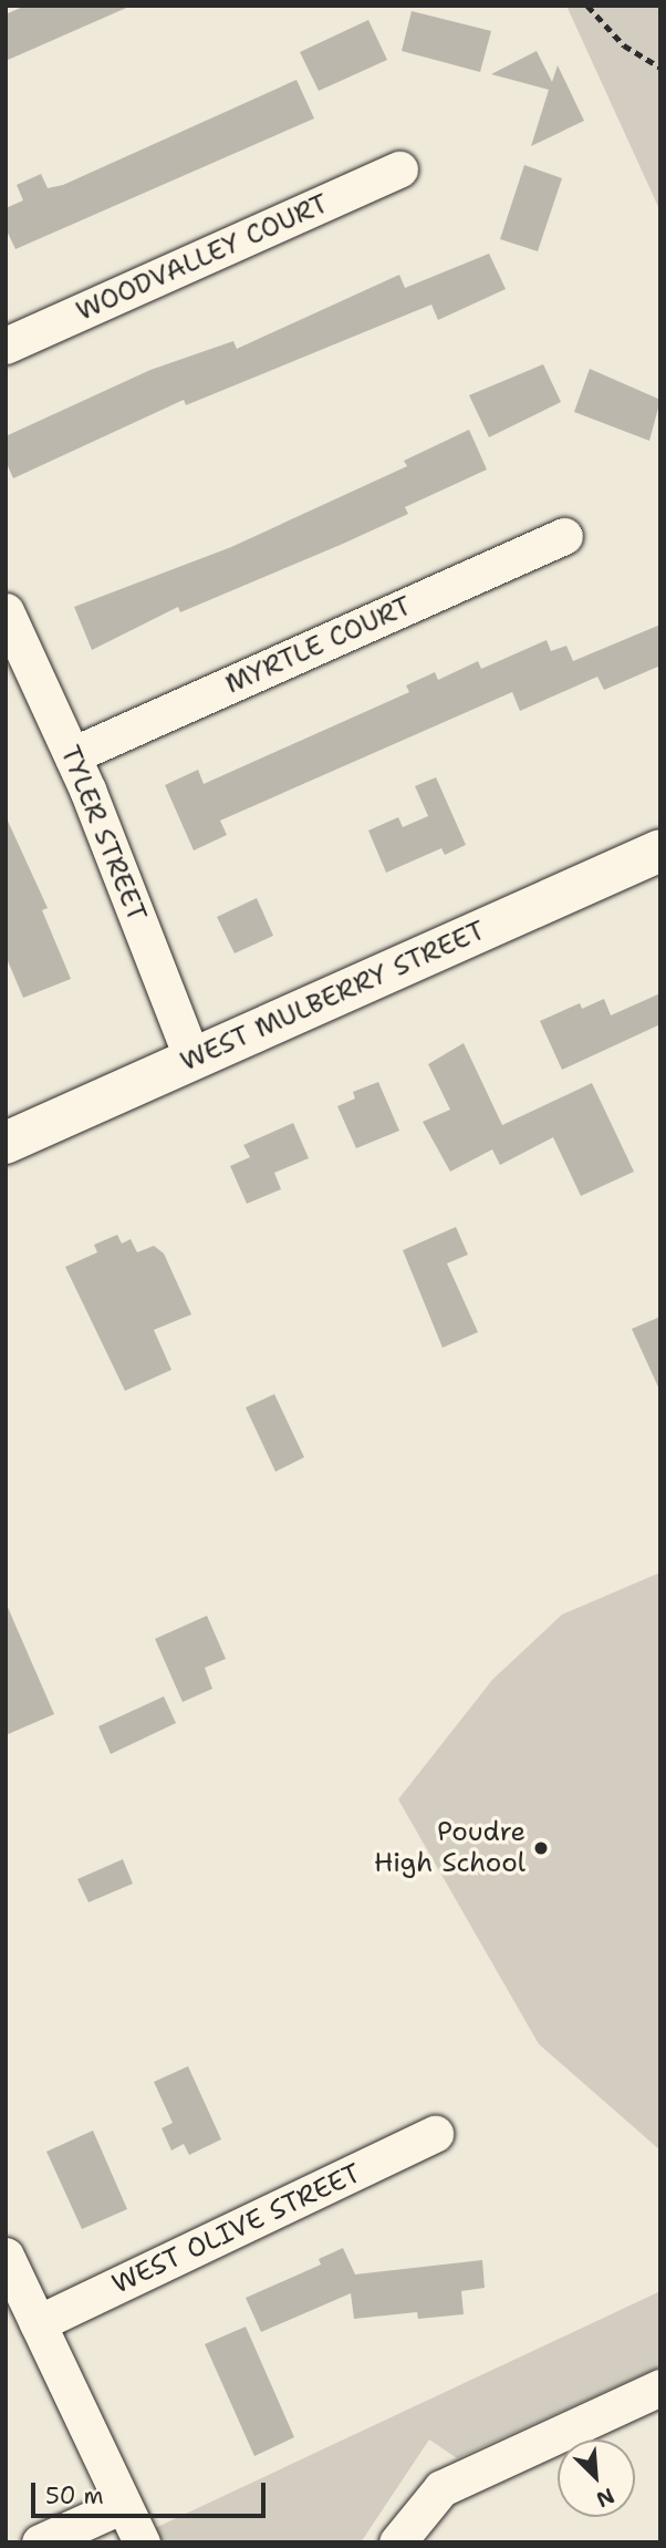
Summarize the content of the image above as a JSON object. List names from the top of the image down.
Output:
{
  "streets": {
    "main road": ["WEST MULBERRY STREET"],
    "street": [
      "WOODVALLEY COURT",
      "MYRTLE COURT",
      "TYLER STREET",
      "WEST OLIVE STREET"
    ]
  },
  "crossings": [
    ["MYRTLE COURT", "TYLER STREET"],
    ["TYLER STREET", "WEST MULBERRY STREET"]
  ],
  "places": ["Poudre High School"],
  "scale_bar": "50 m",
  "north": "bottom right"
}
